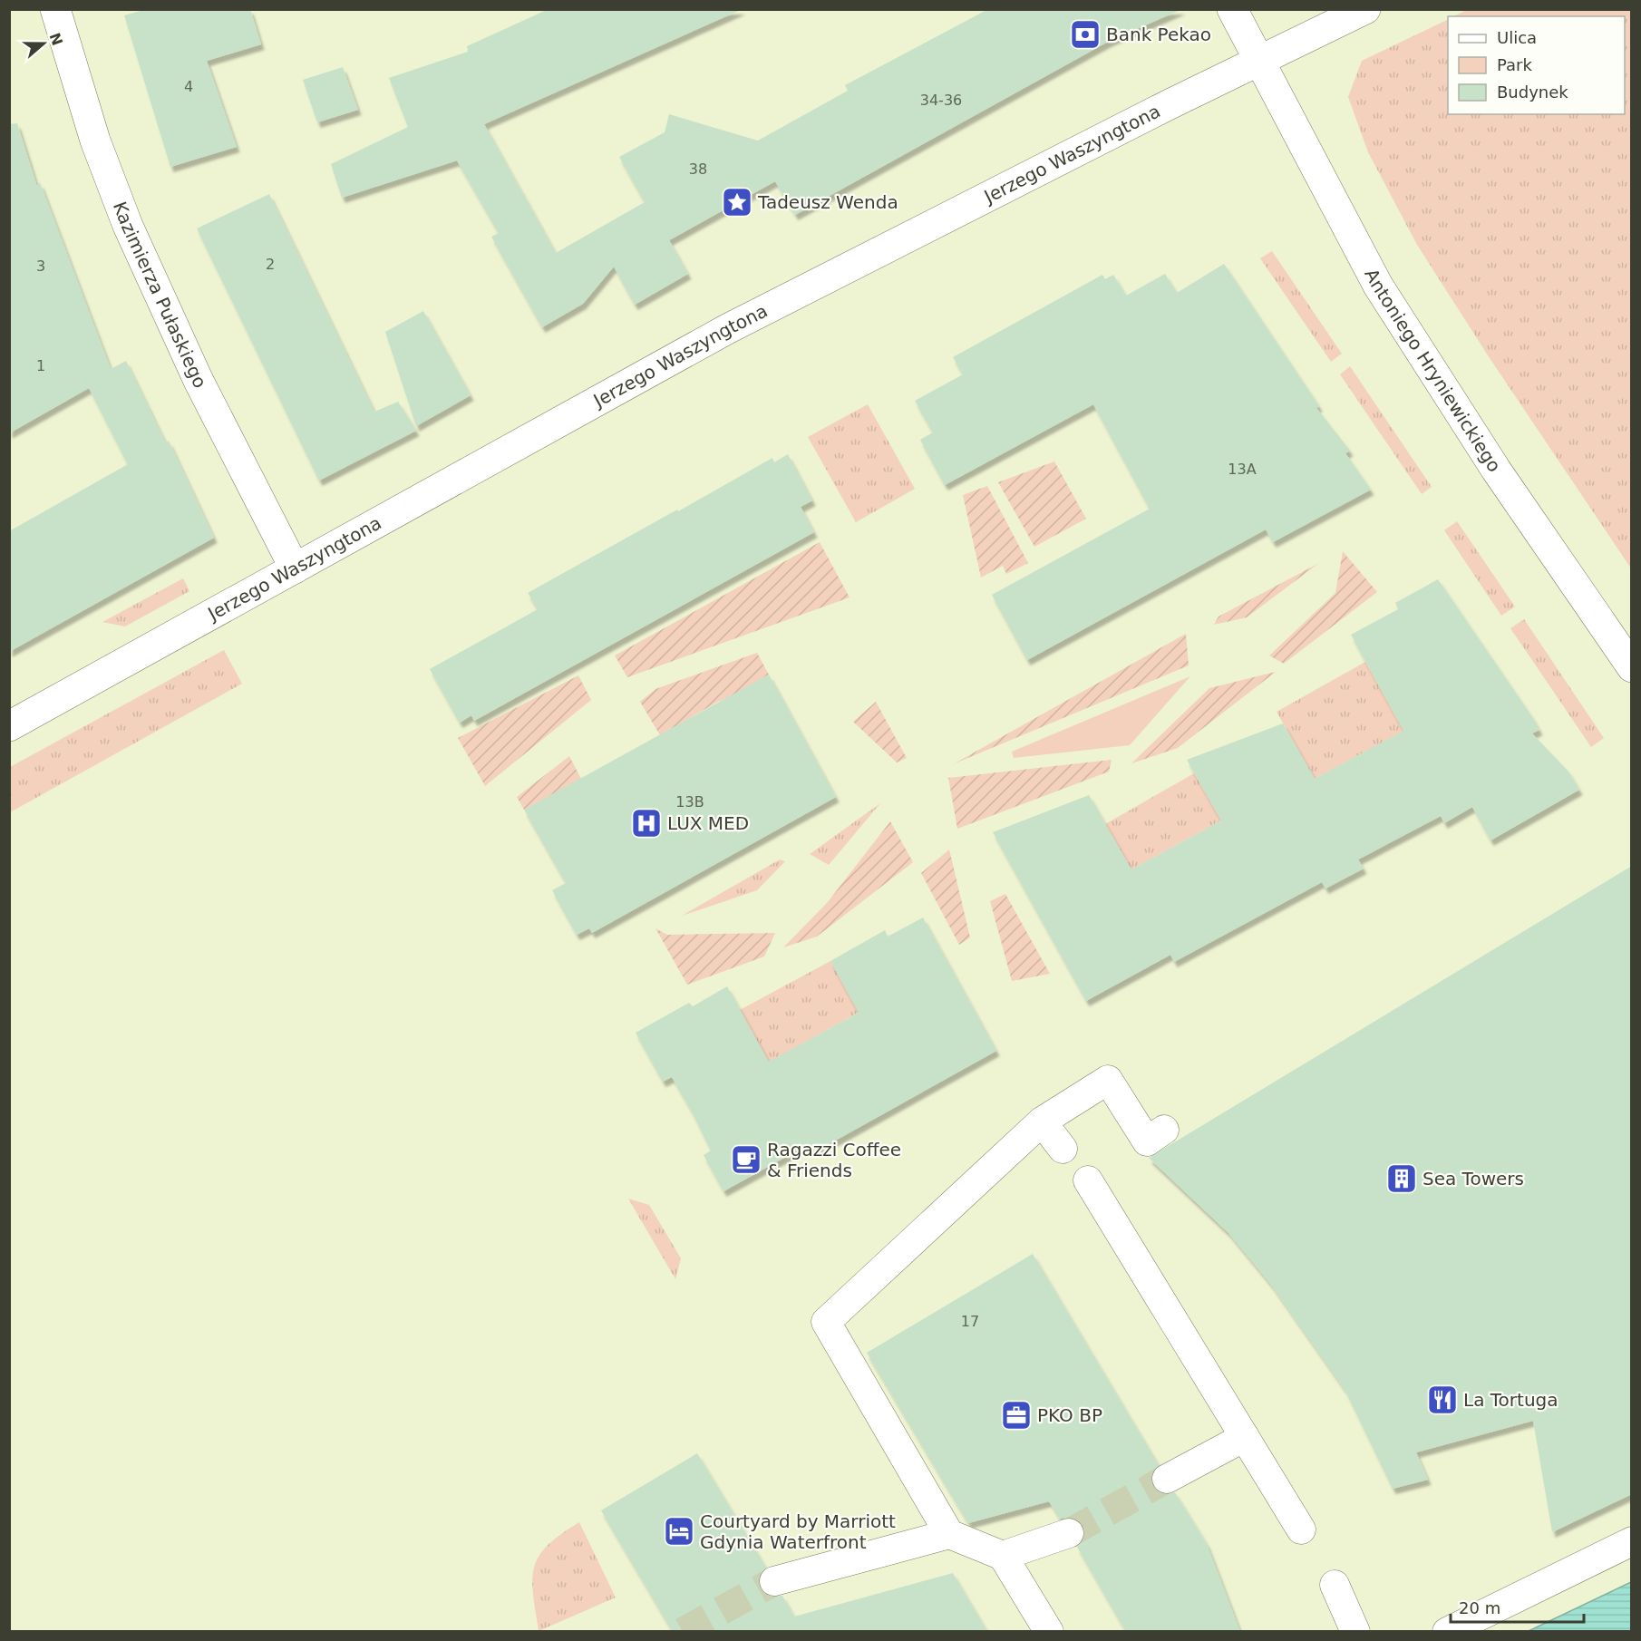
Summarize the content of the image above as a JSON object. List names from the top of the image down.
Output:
{
  "streets": {
    "street": ["Jerzego Waszyngtona", "Kazimierza Pułaskiego", "Antoniego Hryniewickiego"]
  },
  "crossings": [
    ["Jerzego Waszyngtona", "Kazimierza Pułaskiego"],
    ["Jerzego Waszyngtona", "Antoniego Hryniewickiego"]
  ],
  "places": {
    "bank": ["Bank Pekao"],
    "place": ["Tadeusz Wenda"],
    "hospital": ["LUX MED"],
    "cafe": ["Ragazzi Coffee & Friends"],
    "building": ["Sea Towers"],
    "restaurant": ["La Tortuga"],
    "office": ["PKO BP"],
    "hotel": ["Courtyard by Marriott Gdynia Waterfront"]
  },
  "house_numbers": [
    "4",
    "34-36",
    "38",
    "2",
    "3",
    "1",
    "13A",
    "13B",
    "17"
  ],
  "legend": ["Ulica", "Park", "Budynek"],
  "scale_bar": "20 m",
  "north": "right"
}
